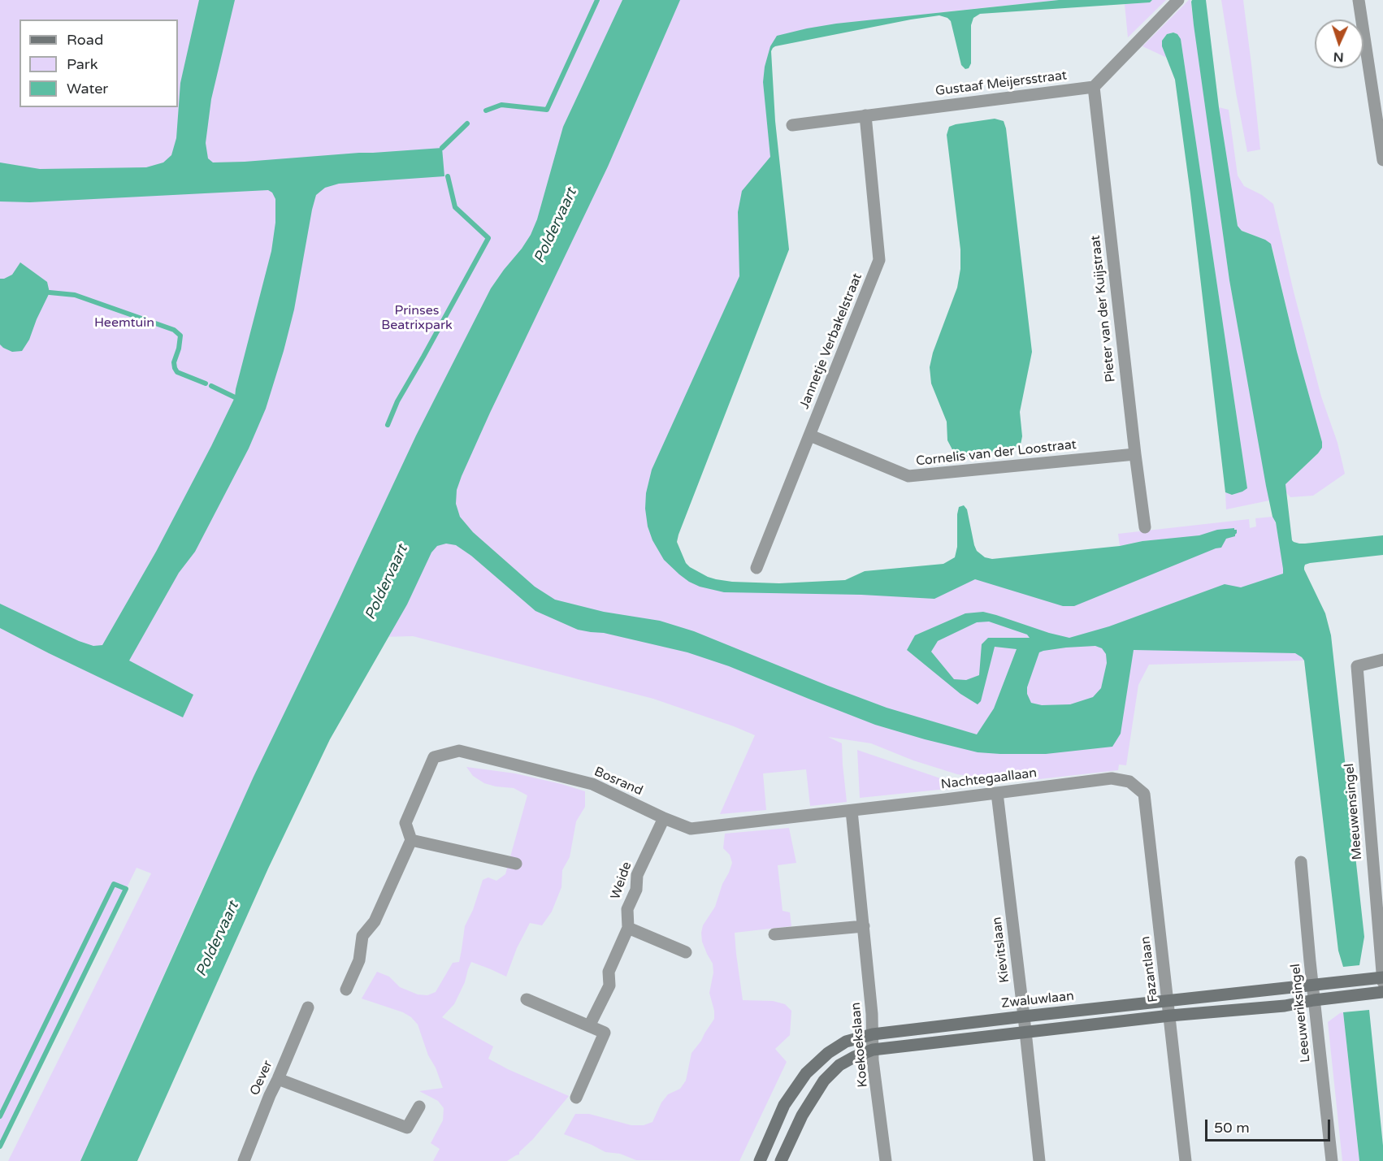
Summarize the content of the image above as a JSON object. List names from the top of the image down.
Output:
{
  "streets": {
    "main road": ["Zwaluwlaan"],
    "street": [
      "Gustaaf Meijersstraat",
      "Pieter van der Kuijstraat",
      "Jannetje Verbakelstraat",
      "Cornelis van der Loostraat",
      "Nachtegaallaan",
      "Bosrand",
      "Meeuwensingel",
      "Weide",
      "Kievitslaan",
      "Fazantlaan",
      "Leeuweriksingel",
      "Koekoekslaan",
      "Oever"
    ]
  },
  "crossings": [
    ["Gustaaf Meijersstraat", "Pieter van der Kuijstraat"],
    ["Gustaaf Meijersstraat", "Jannetje Verbakelstraat"],
    ["Pieter van der Kuijstraat", "Cornelis van der Loostraat"],
    ["Jannetje Verbakelstraat", "Cornelis van der Loostraat"],
    ["Nachtegaallaan", "Bosrand"],
    ["Nachtegaallaan", "Kievitslaan"],
    ["Nachtegaallaan", "Fazantlaan"],
    ["Nachtegaallaan", "Koekoekslaan"],
    ["Bosrand", "Weide"],
    ["Bosrand", "Koekoekslaan"],
    ["Meeuwensingel", "Zwaluwlaan"],
    ["Kievitslaan", "Zwaluwlaan"],
    ["Fazantlaan", "Zwaluwlaan"],
    ["Zwaluwlaan", "Leeuweriksingel"],
    ["Zwaluwlaan", "Koekoekslaan"]
  ],
  "water": ["Poldervaart"],
  "parks": ["Prinses Beatrixpark", "Heemtuin"],
  "legend": ["Road", "Park", "Water"],
  "scale_bar": "50 m",
  "north": "bottom"
}
